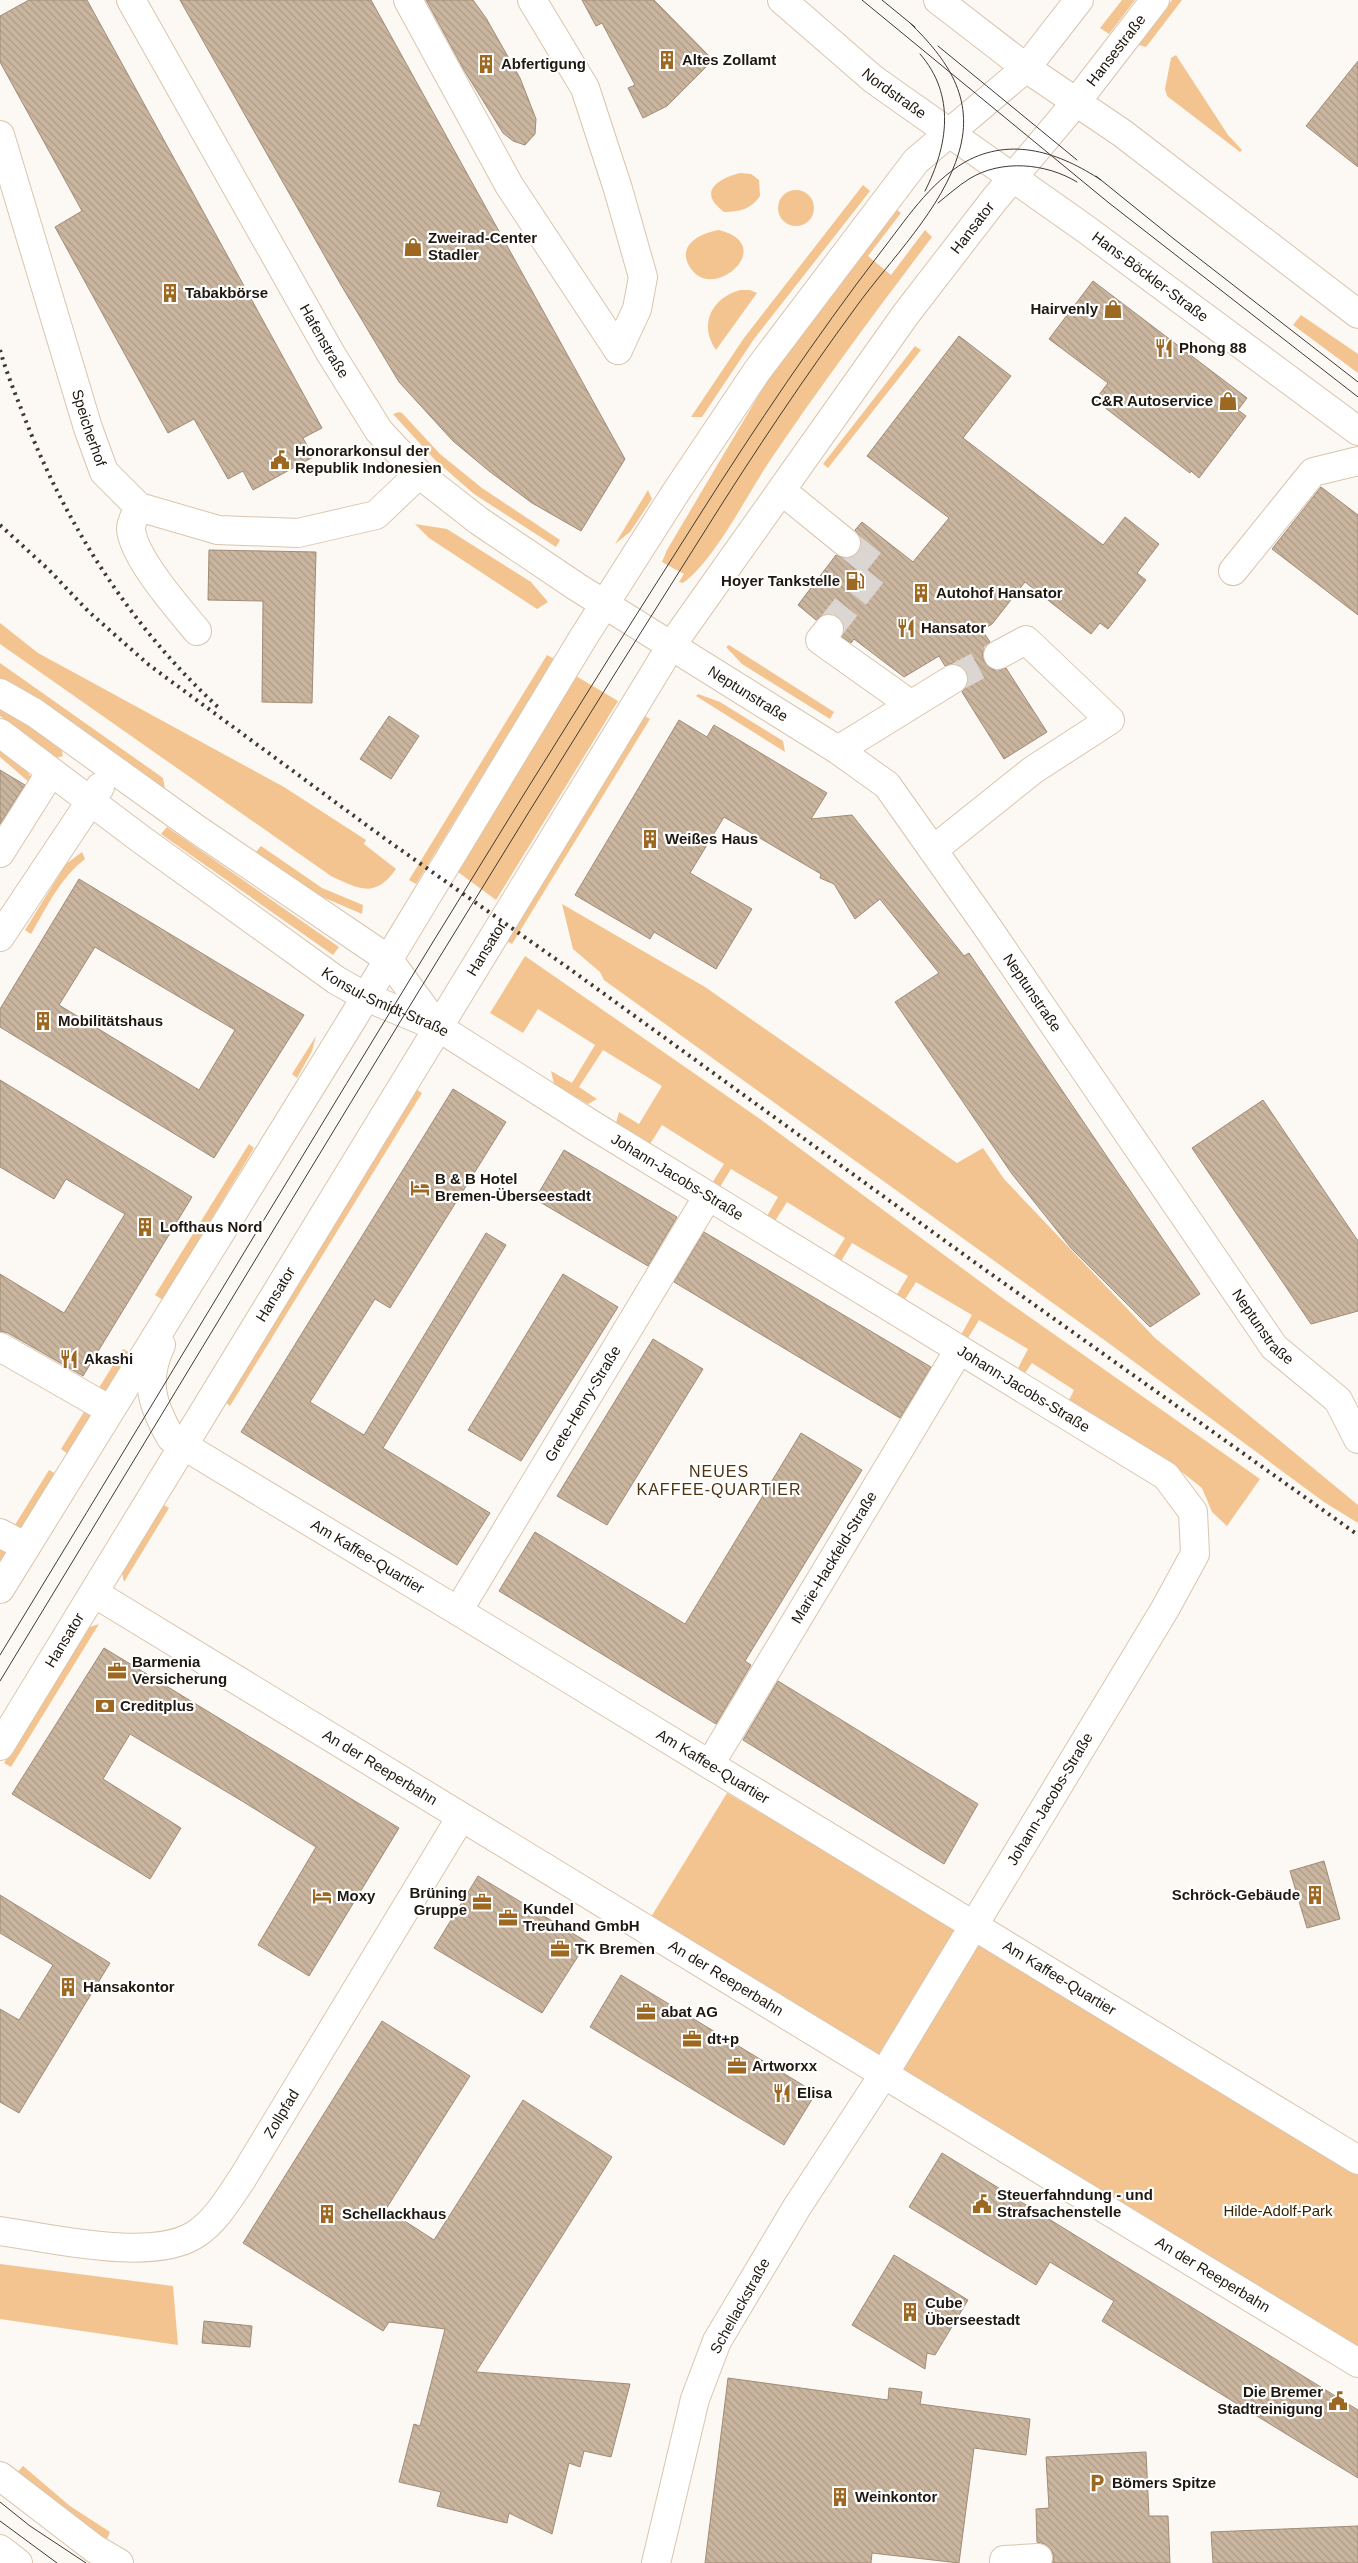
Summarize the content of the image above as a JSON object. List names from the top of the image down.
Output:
{
  "streets": {
    "street": [
      "Hansestraße",
      "Nordstraße",
      "Hansator",
      "Hans-Böckler-Straße",
      "Hafenstraße",
      "Speicherhof",
      "Neptunstraße",
      "Konsul-Smidt-Straße",
      "Johann-Jacobs-Straße",
      "Grete-Henry-Straße",
      "Am Kaffee-Quartier",
      "Marie-Hackfeld-Straße",
      "An der Reeperbahn",
      "Zollpfad",
      "Schellackstraße"
    ]
  },
  "crossings": [
    ["Hansestraße", "Nordstraße"],
    ["Hansestraße", "Hansator"],
    ["Hansestraße", "Hans-Böckler-Straße"],
    ["Nordstraße", "Hansator"],
    ["Nordstraße", "Hans-Böckler-Straße"],
    ["Hansator", "Hans-Böckler-Straße"],
    ["Hansator", "Neptunstraße"],
    ["Hansator", "Konsul-Smidt-Straße"],
    ["Hansator", "Johann-Jacobs-Straße"],
    ["Hansator", "Am Kaffee-Quartier"],
    ["Hansator", "An der Reeperbahn"],
    ["Hafenstraße", "Speicherhof"],
    ["Hafenstraße", "Neptunstraße"],
    ["Konsul-Smidt-Straße", "Johann-Jacobs-Straße"],
    ["Johann-Jacobs-Straße", "Grete-Henry-Straße"],
    ["Johann-Jacobs-Straße", "Am Kaffee-Quartier"],
    ["Johann-Jacobs-Straße", "Marie-Hackfeld-Straße"],
    ["Johann-Jacobs-Straße", "An der Reeperbahn"],
    ["Johann-Jacobs-Straße", "Schellackstraße"],
    ["Grete-Henry-Straße", "Am Kaffee-Quartier"],
    ["Am Kaffee-Quartier", "Marie-Hackfeld-Straße"],
    ["An der Reeperbahn", "Zollpfad"],
    ["An der Reeperbahn", "Schellackstraße"]
  ],
  "districts": ["NEUES KAFFEE-QUARTIER"],
  "parks": ["Hilde-Adolf-Park"],
  "places": {
    "building": [
      "Altes Zollamt",
      "Abfertigung",
      "Tabakbörse",
      "Autohof Hansator",
      "Weißes Haus",
      "Mobilitätshaus",
      "Lofthaus Nord",
      "Schröck-Gebäude",
      "Hansakontor",
      "Schellackhaus",
      "Cube Überseestadt",
      "Weinkontor"
    ],
    "shop": ["Zweirad-Center Stadler", "Hairvenly", "C&R Autoservice"],
    "restaurant": [
      "Phong 88",
      "Hansator",
      "Akashi",
      "Elisa"
    ],
    "public building": ["Honorarkonsul der Republik Indonesien", "Steuerfahndung - und Strafsachenstelle", "Die Bremer Stadtreinigung"],
    "fuel station": ["Hoyer Tankstelle"],
    "hotel": ["B & B Hotel Bremen-Überseestadt", "Moxy"],
    "office": [
      "Barmenia Versicherung",
      "Brüning Gruppe",
      "Kundel Treuhand GmbH",
      "TK Bremen",
      "abat AG",
      "dt+p",
      "Artworxx"
    ],
    "bank": ["Creditplus"],
    "parking": ["Bömers Spitze"]
  }
}
